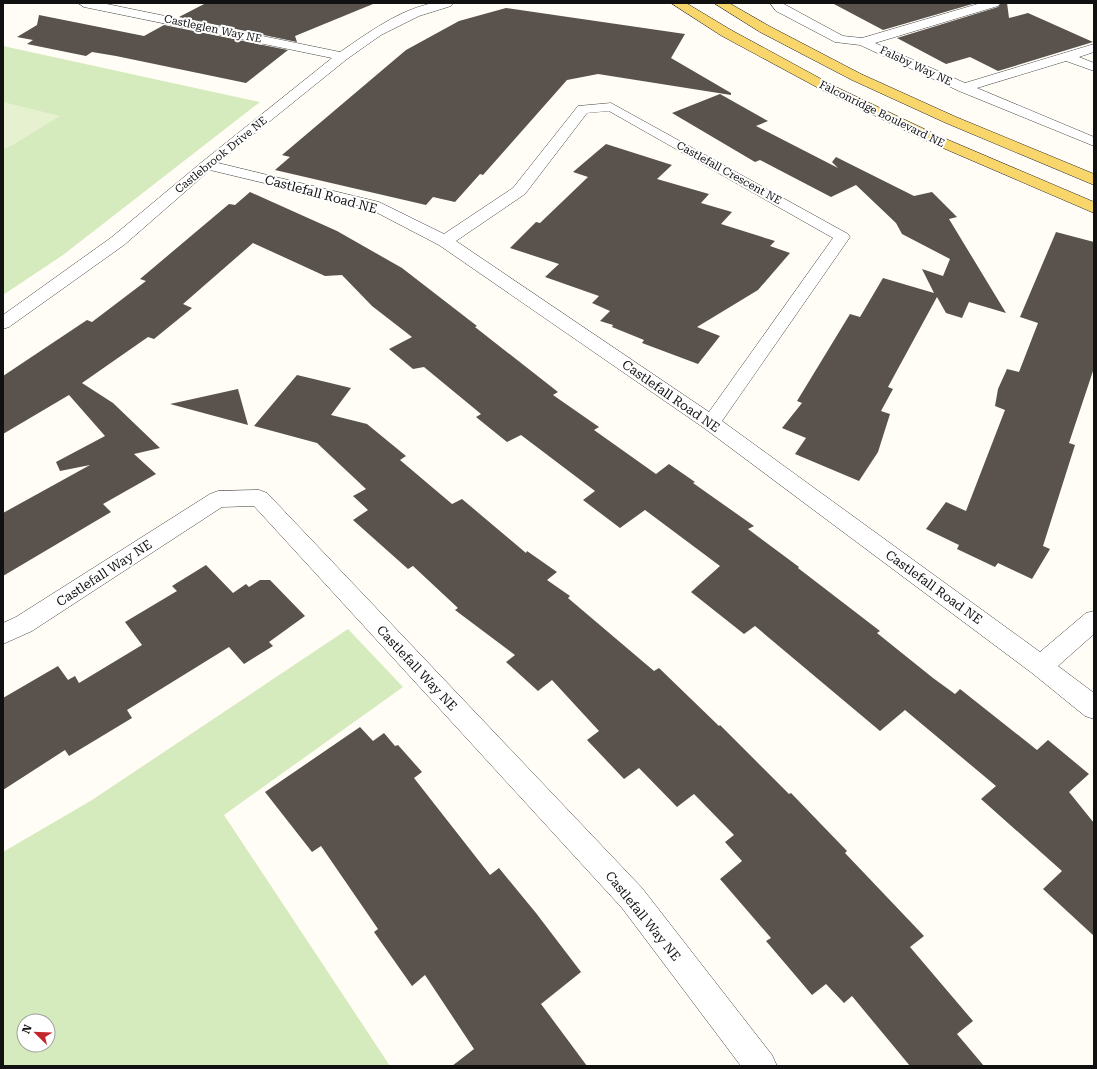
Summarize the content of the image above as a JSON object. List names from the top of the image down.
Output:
{
  "streets": {
    "main road": ["Falconridge Boulevard NE"],
    "street": [
      "Castleglen Way NE",
      "Falsby Way NE",
      "Castlebrook Drive NE",
      "Castlefall Crescent NE",
      "Castlefall Road NE",
      "Castlefall Way NE"
    ]
  },
  "crossings": [
    ["Castleglen Way NE", "Castlebrook Drive NE"],
    ["Castlebrook Drive NE", "Castlefall Road NE"],
    ["Castlefall Crescent NE", "Castlefall Road NE"]
  ],
  "north": "top left"
}
